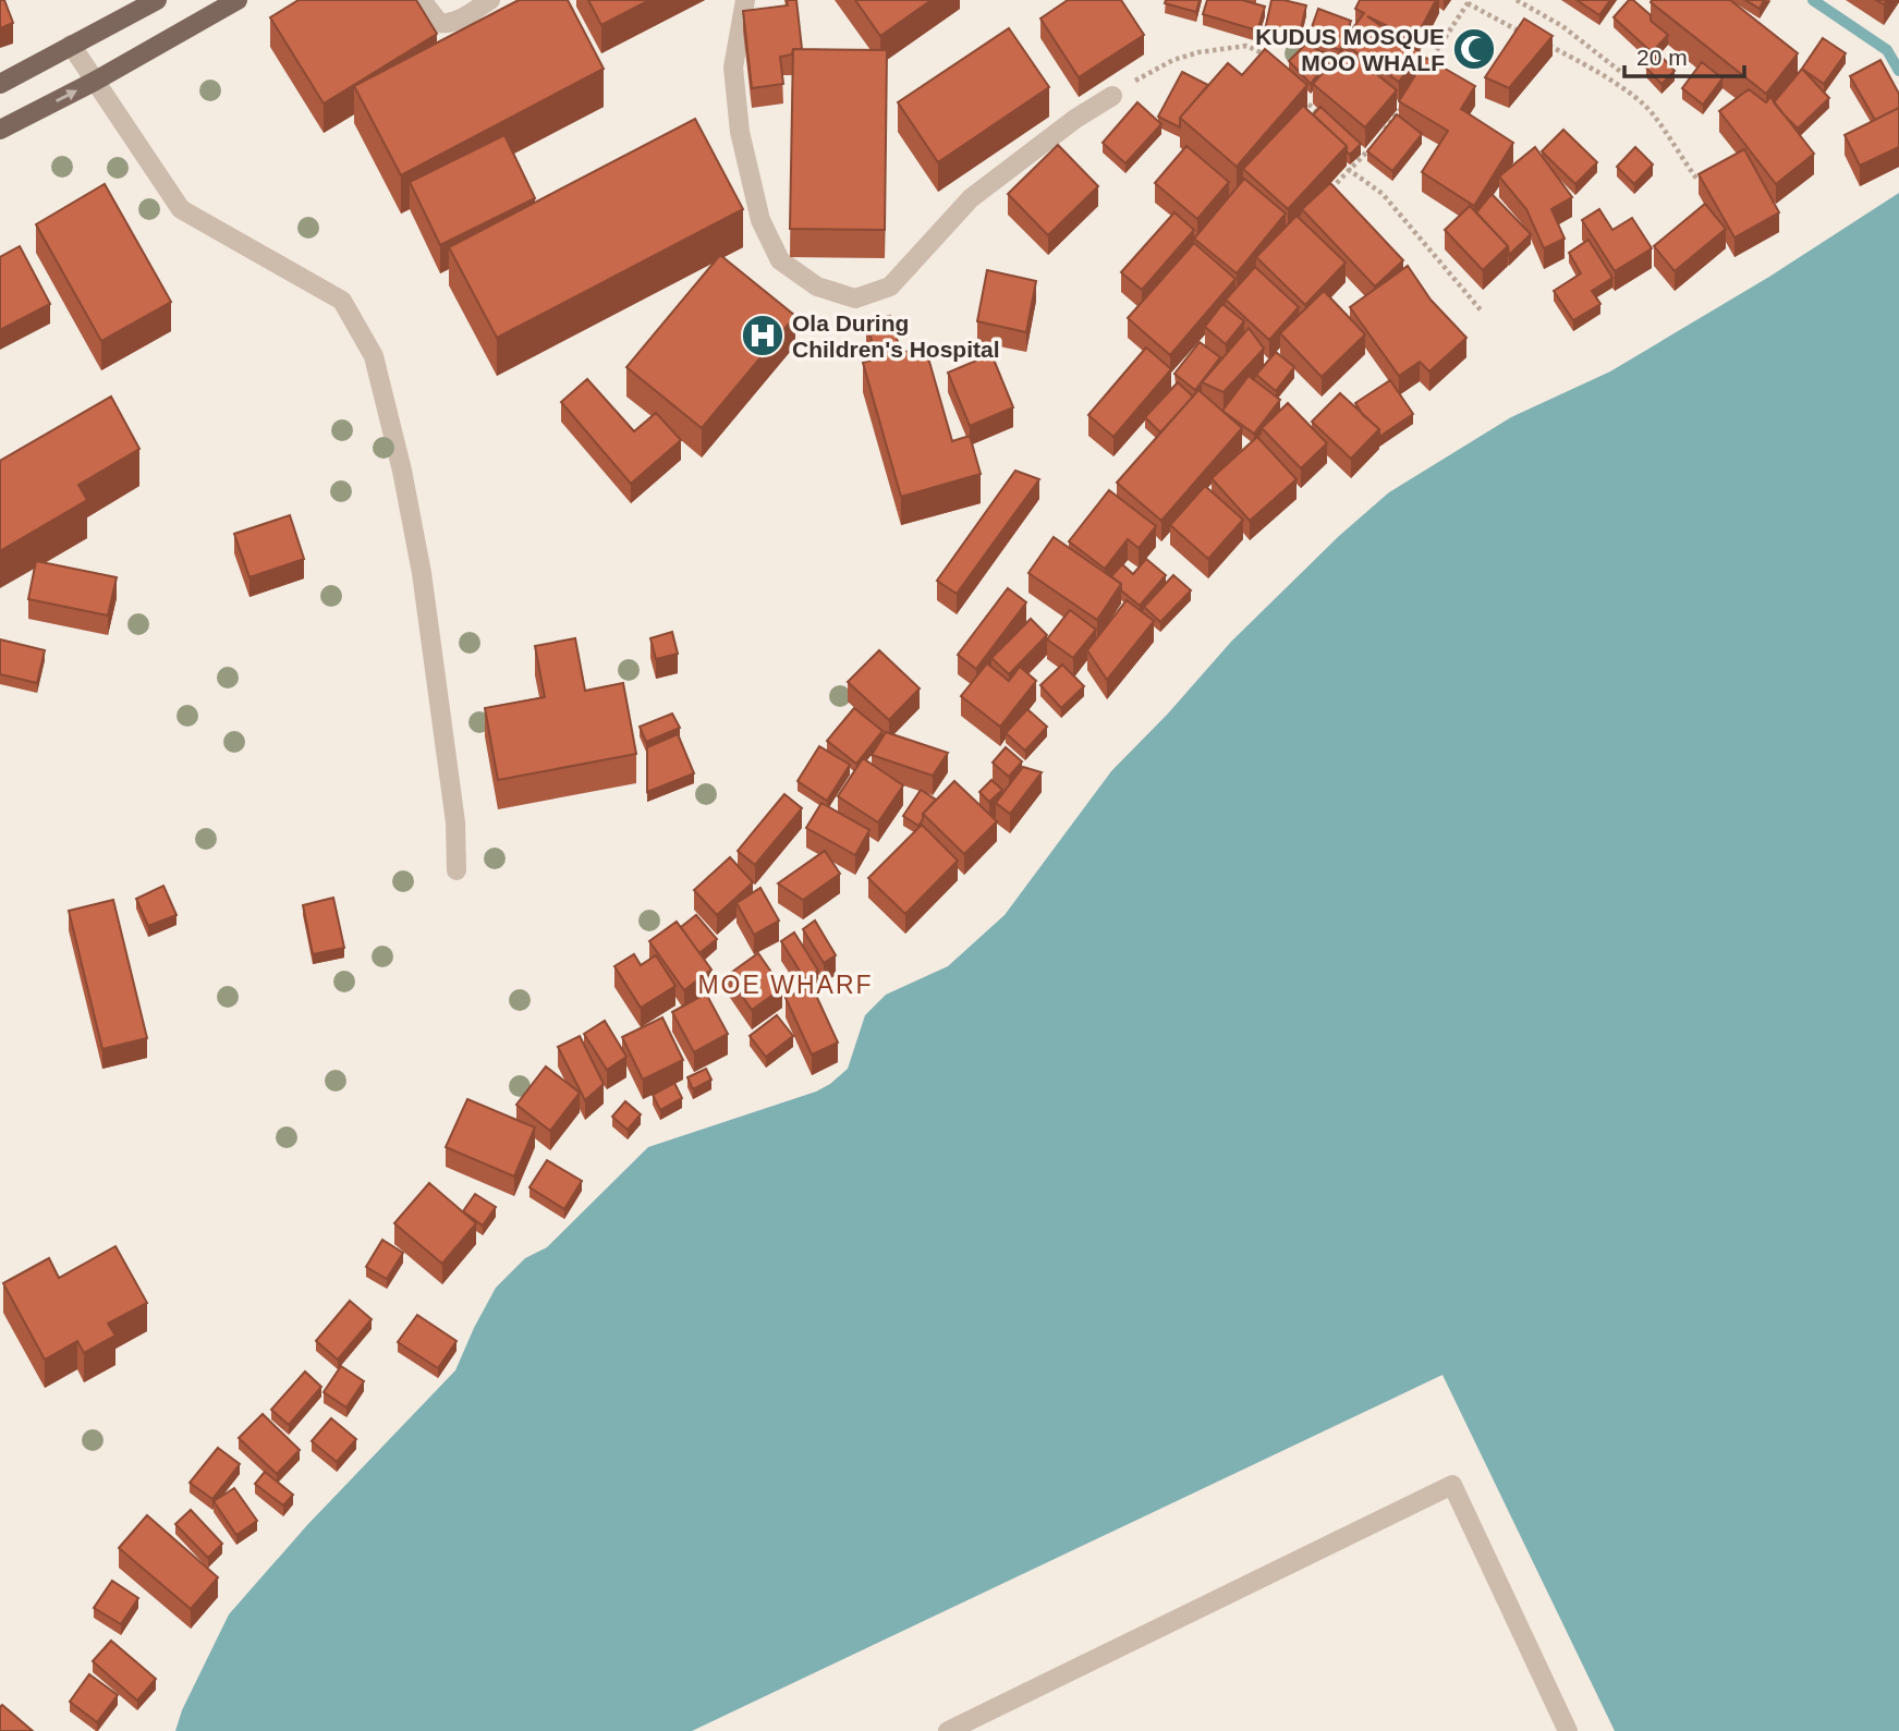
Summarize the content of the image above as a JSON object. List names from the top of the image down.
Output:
{
  "districts": ["MOE WHARF"],
  "places": {
    "mosque": ["KUDUS MOSQUE MOO WHALF"],
    "hospital": ["Ola During Children's Hospital"]
  },
  "scale_bar": "20 m"
}
